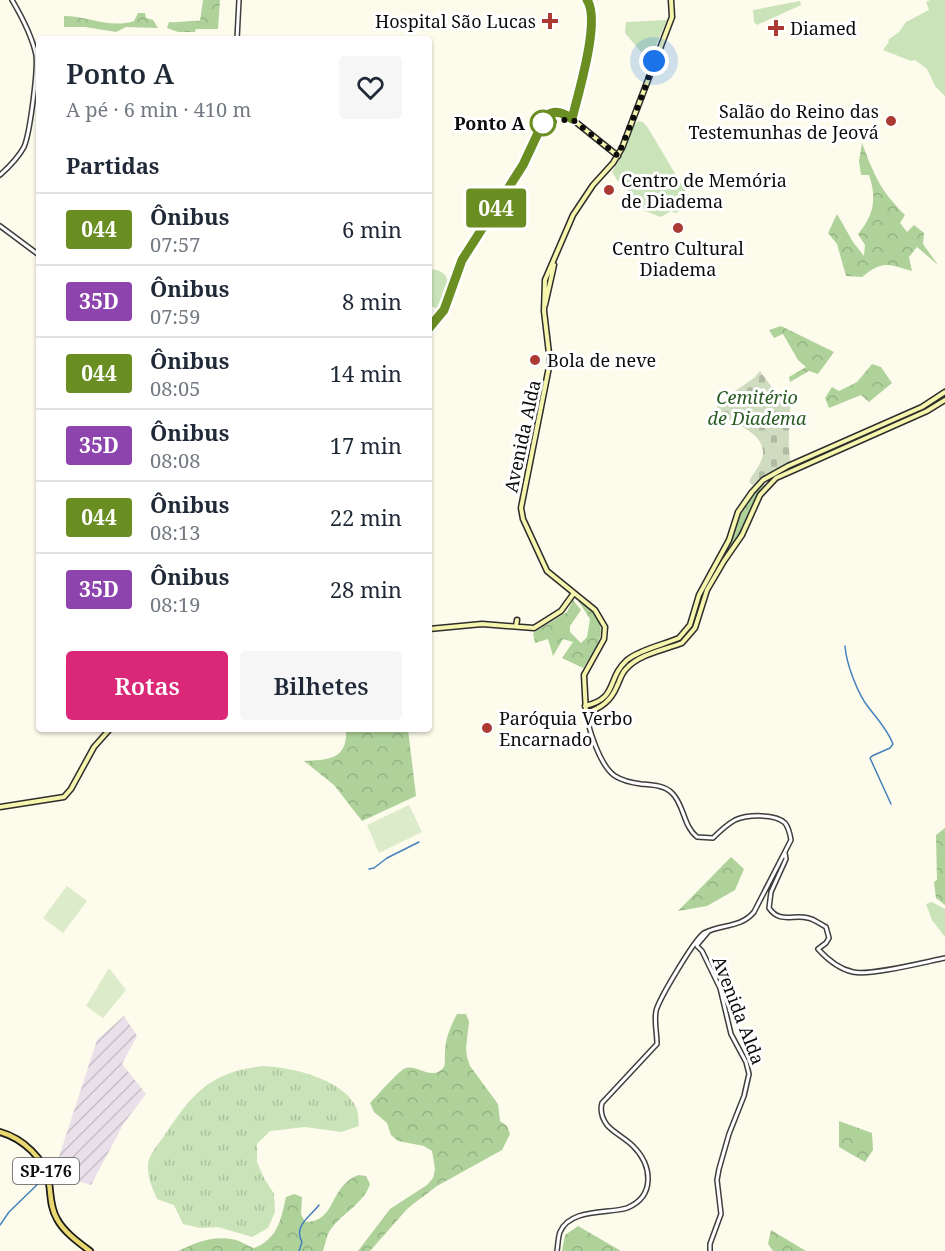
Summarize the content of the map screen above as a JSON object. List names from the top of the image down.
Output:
{
  "streets": {
    "main road": ["Avenida Alda", "SP-176"]
  },
  "parks": ["Cemitério de Diadema"],
  "places": {
    "health": ["Hospital São Lucas", "Diamed"],
    "other": [
      "Salão do Reino das Testemunhas de Jeová",
      "Ponto A",
      "Centro de Memória de Diadema",
      "Centro Cultural Diadema",
      "Bola de neve",
      "Paróquia Verbo Encarnado"
    ]
  },
  "lines": ["bus line 044"],
  "page": {
    "on_map": "044",
    "heading": [
      ["Ponto A", "A pé · 6 min · 410 m"],
      "Partidas"
    ],
    "list": [
      {
        "mark": "044",
        "name": "Ônibus",
        "note": "07:57",
        "value": "6 min"
      },
      {
        "mark": "35D",
        "name": "Ônibus",
        "note": "07:59",
        "value": "8 min"
      },
      {
        "mark": "044",
        "name": "Ônibus",
        "note": "08:05",
        "value": "14 min"
      },
      {
        "mark": "35D",
        "name": "Ônibus",
        "note": "08:08",
        "value": "17 min"
      },
      {
        "mark": "044",
        "name": "Ônibus",
        "note": "08:13",
        "value": "22 min"
      },
      {
        "mark": "35D",
        "name": "Ônibus",
        "note": "08:19",
        "value": "28 min"
      }
    ],
    "buttons": ["Rotas", "Bilhetes"]
  }
}
